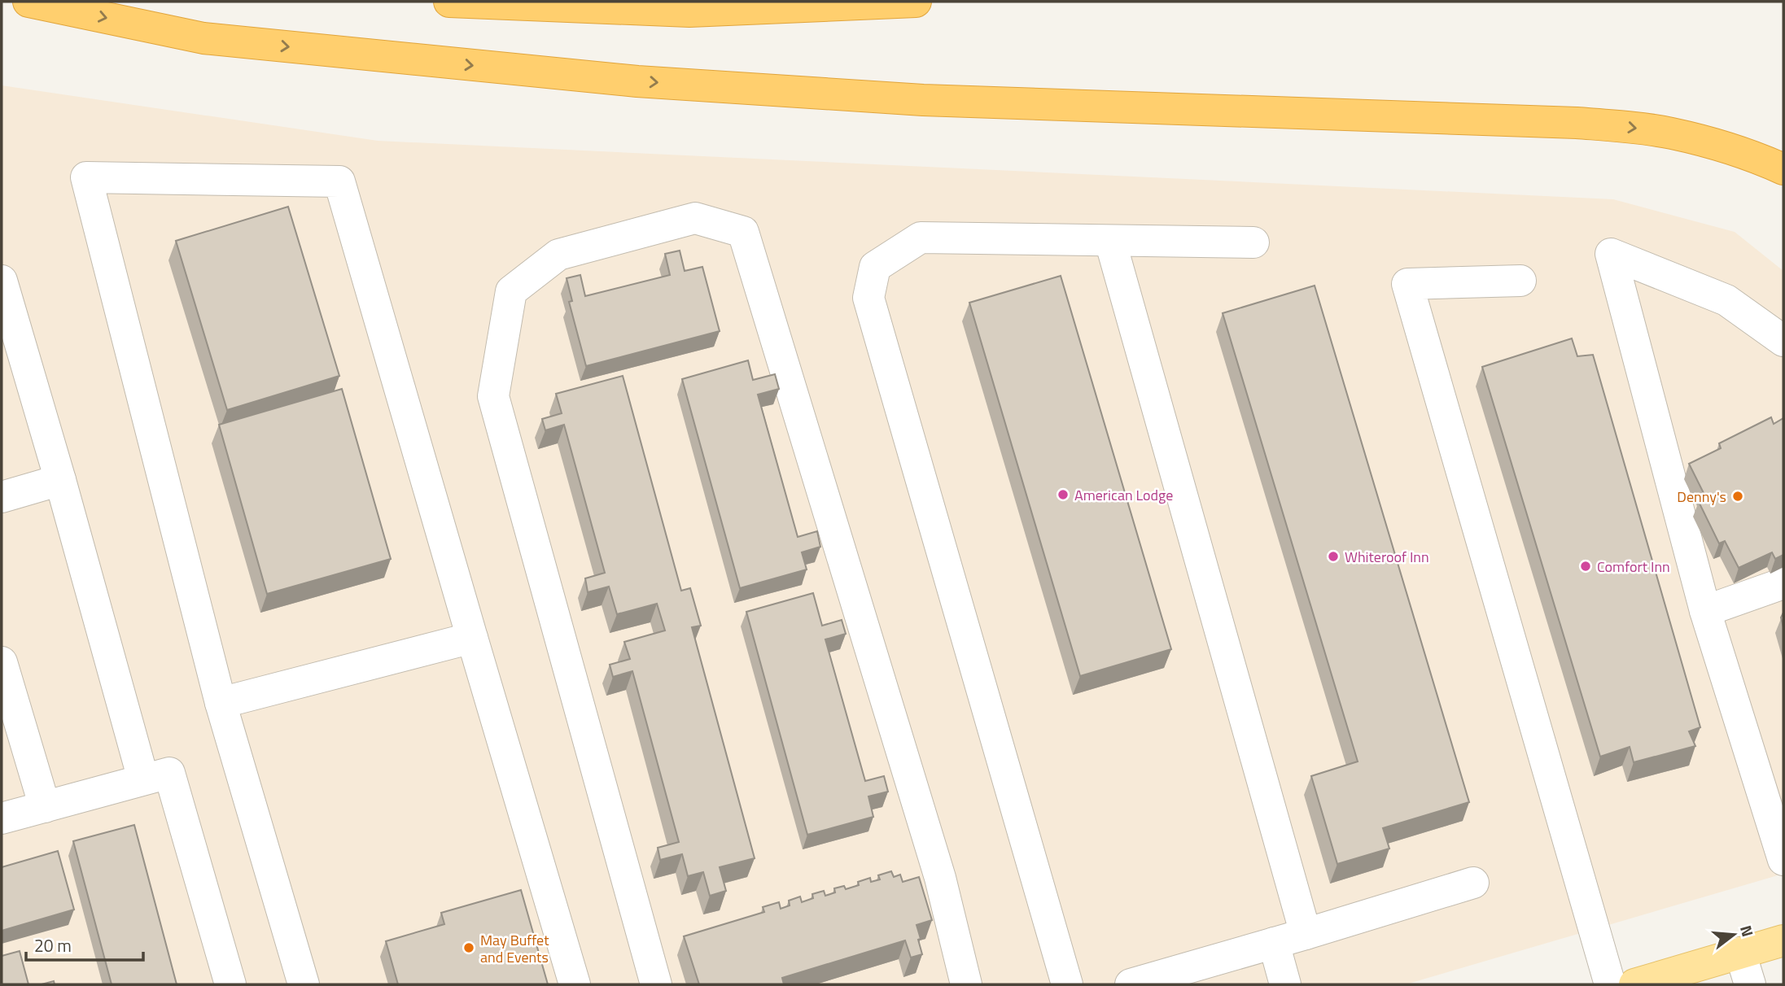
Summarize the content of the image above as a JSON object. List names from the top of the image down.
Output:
{
  "places": [
    "American Lodge",
    "Denny's",
    "Whiteroof Inn",
    "Comfort Inn",
    "May Buffet and Events"
  ],
  "scale_bar": "20 m",
  "north": "right"
}
